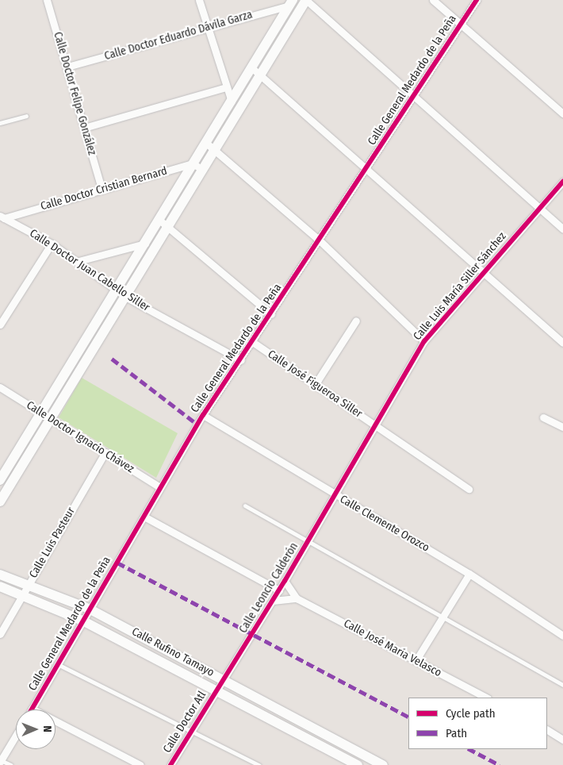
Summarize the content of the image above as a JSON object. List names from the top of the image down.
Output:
{
  "streets": {
    "street": [
      "Calle Doctor Eduardo Dávila Garza",
      "Calle General Medardo de la Peña",
      "Calle Doctor Felipe González",
      "Calle Doctor Cristian Bernard",
      "Calle Doctor Juan Cabello Siller",
      "Calle Luis María Siller Sánchez",
      "Calle José Figueroa Siller",
      "Calle Doctor Ignacio Chávez",
      "Calle Clemente Orozco",
      "Calle Luis Pasteur",
      "Calle Leoncio Calderón",
      "Calle José María Velasco",
      "Calle Rufino Tamayo",
      "Calle Doctor Atl"
    ]
  },
  "crossings": [
    ["Calle Doctor Eduardo Dávila Garza", "Calle Doctor Felipe González"],
    ["Calle General Medardo de la Peña", "Calle Doctor Juan Cabello Siller"],
    ["Calle General Medardo de la Peña", "Calle José Figueroa Siller"],
    ["Calle General Medardo de la Peña", "Calle Doctor Ignacio Chávez"],
    ["Calle General Medardo de la Peña", "Calle Clemente Orozco"],
    ["Calle General Medardo de la Peña", "Calle Rufino Tamayo"],
    ["Calle Doctor Felipe González", "Calle Doctor Cristian Bernard"],
    ["Calle Doctor Cristian Bernard", "Calle Doctor Juan Cabello Siller"],
    ["Calle Luis María Siller Sánchez", "Calle José Figueroa Siller"],
    ["Calle Luis María Siller Sánchez", "Calle Clemente Orozco"],
    ["Calle Luis María Siller Sánchez", "Calle Leoncio Calderón"],
    ["Calle Doctor Ignacio Chávez", "Calle Luis Pasteur"],
    ["Calle Clemente Orozco", "Calle Leoncio Calderón"],
    ["Calle Luis Pasteur", "Calle Rufino Tamayo"],
    ["Calle Leoncio Calderón", "Calle José María Velasco"],
    ["Calle Leoncio Calderón", "Calle Rufino Tamayo"],
    ["Calle Leoncio Calderón", "Calle Doctor Atl"],
    ["Calle Rufino Tamayo", "Calle Doctor Atl"]
  ],
  "legend": ["Cycle path", "Path"],
  "north": "right"
}
